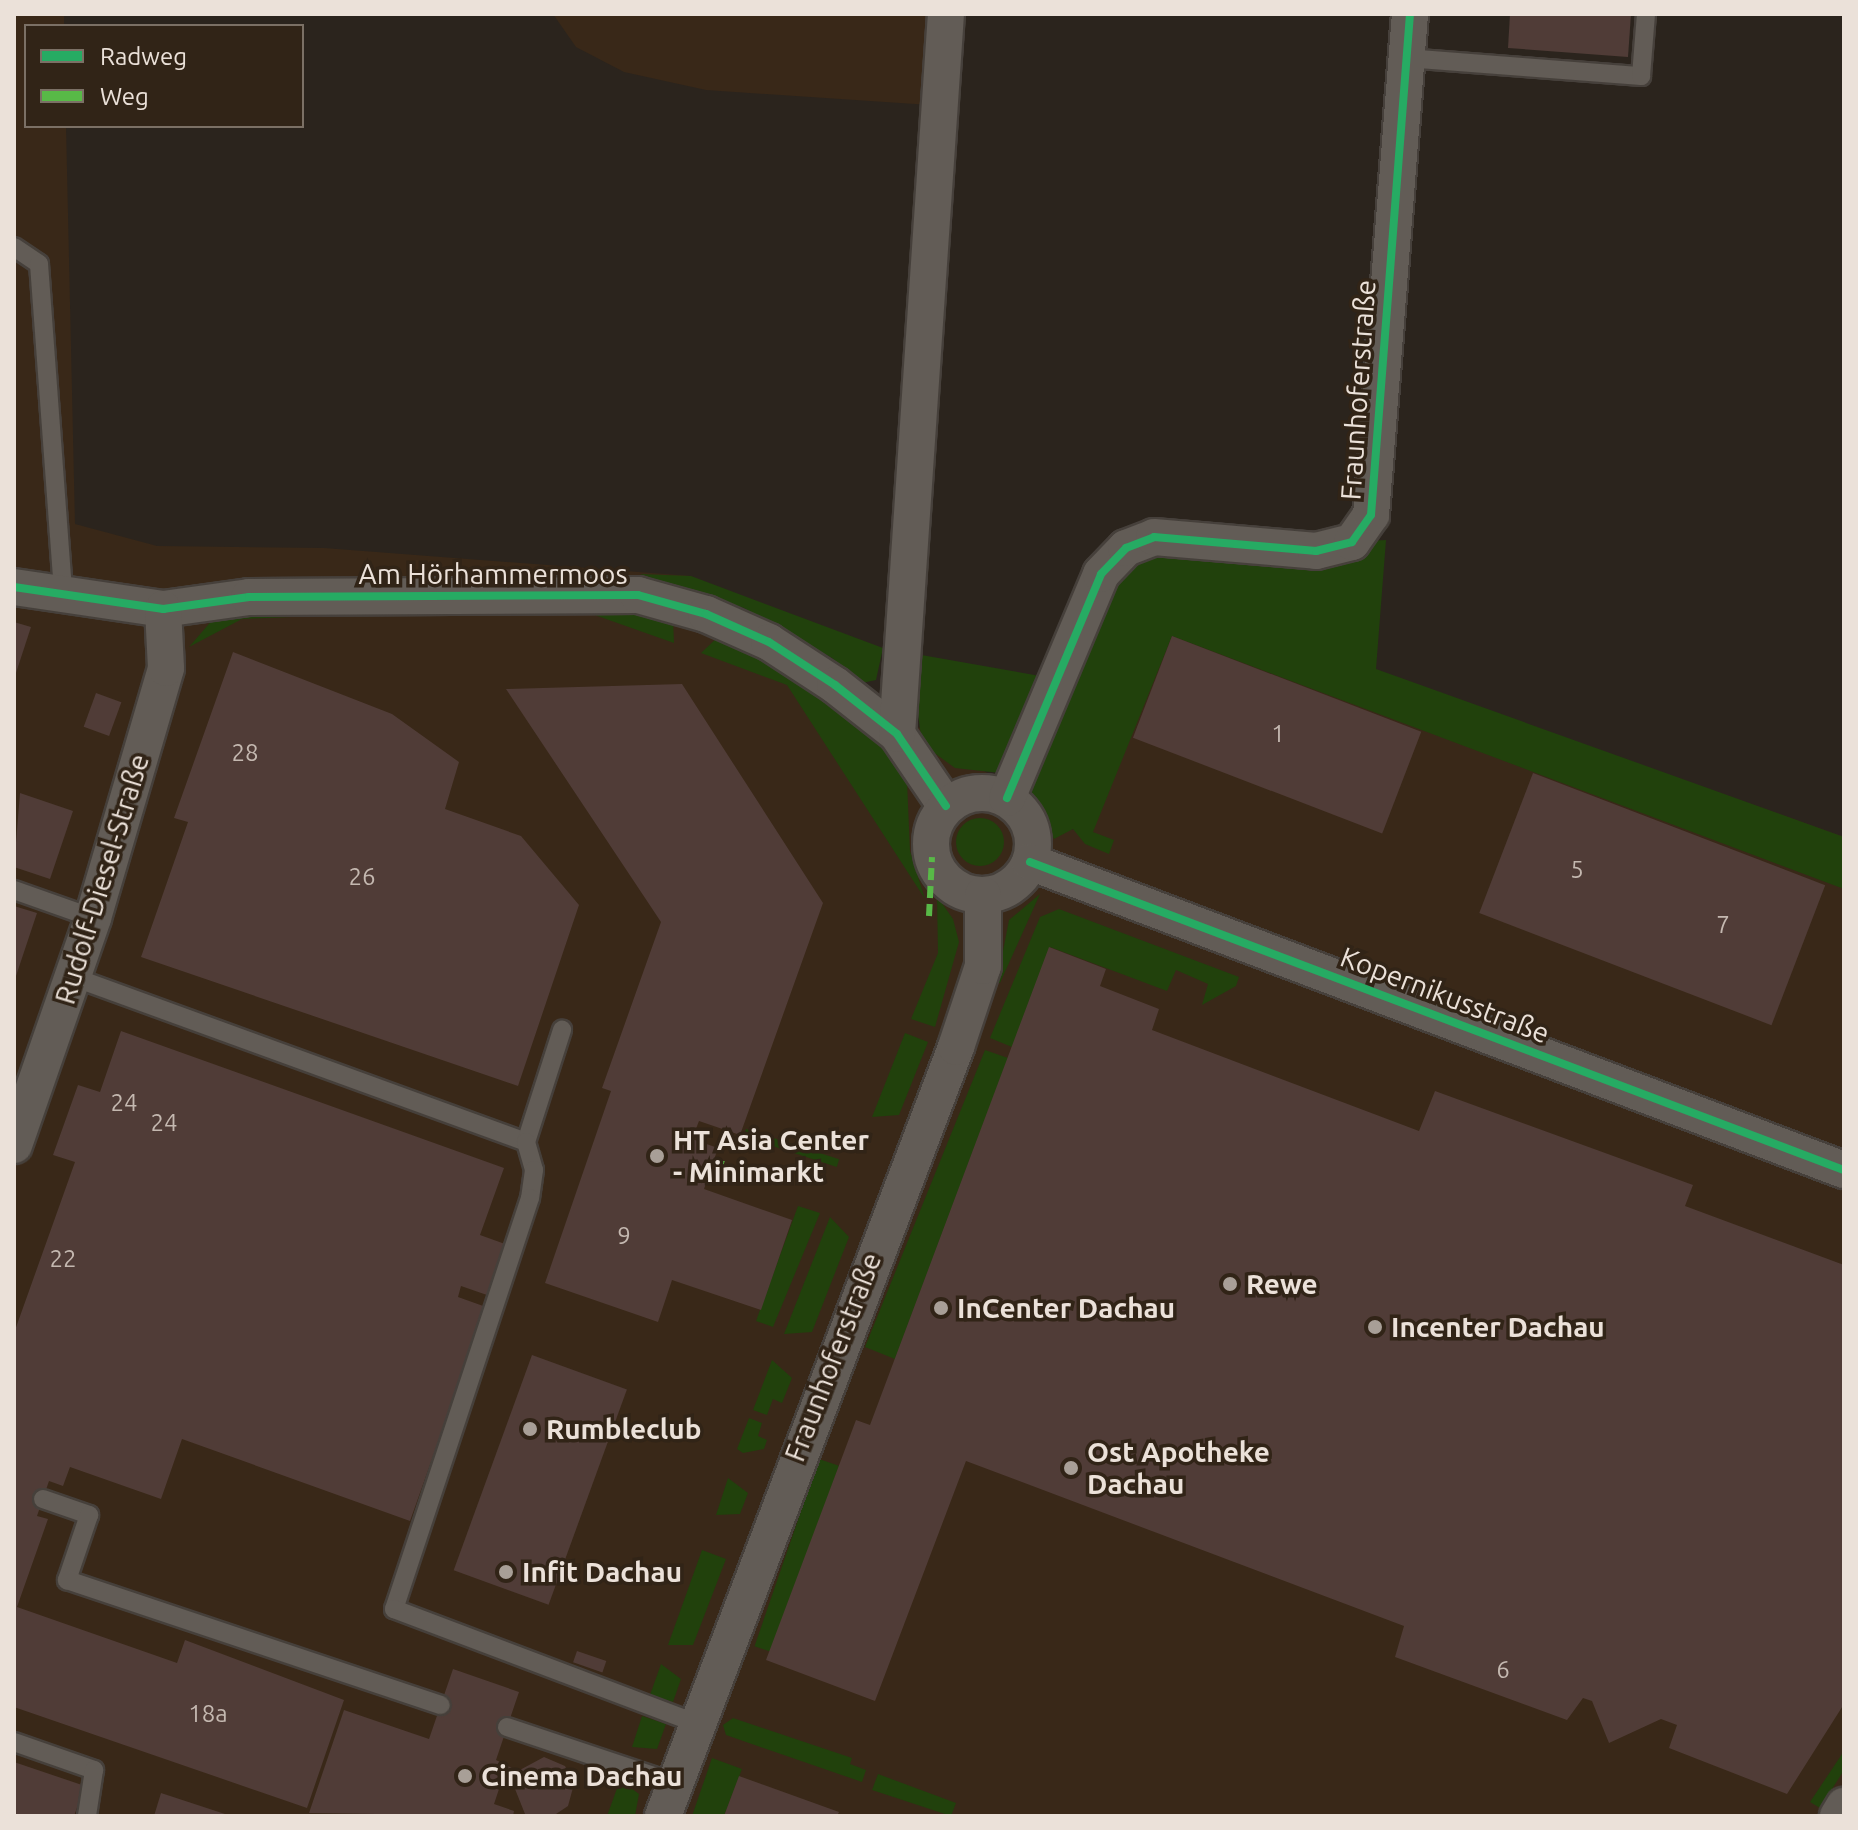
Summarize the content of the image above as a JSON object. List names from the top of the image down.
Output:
{
  "streets": {
    "street": [
      "Fraunhoferstraße",
      "Am Hörhammermoos",
      "Rudolf-Diesel-Straße",
      "Kopernikusstraße"
    ]
  },
  "crossings": [
    ["Fraunhoferstraße", "Am Hörhammermoos"],
    ["Fraunhoferstraße", "Kopernikusstraße"],
    ["Am Hörhammermoos", "Rudolf-Diesel-Straße"],
    ["Am Hörhammermoos", "Kopernikusstraße"]
  ],
  "places": [
    "HT Asia Center - Minimarkt",
    "Rewe",
    "InCenter Dachau",
    "Incenter Dachau",
    "Rumbleclub",
    "Ost Apotheke Dachau",
    "Infit Dachau",
    "Cinema Dachau"
  ],
  "house_numbers": [
    "1",
    "28",
    "5",
    "26",
    "7",
    "24",
    "24",
    "9",
    "22",
    "6",
    "18a"
  ],
  "legend": ["Radweg", "Weg"]
}
